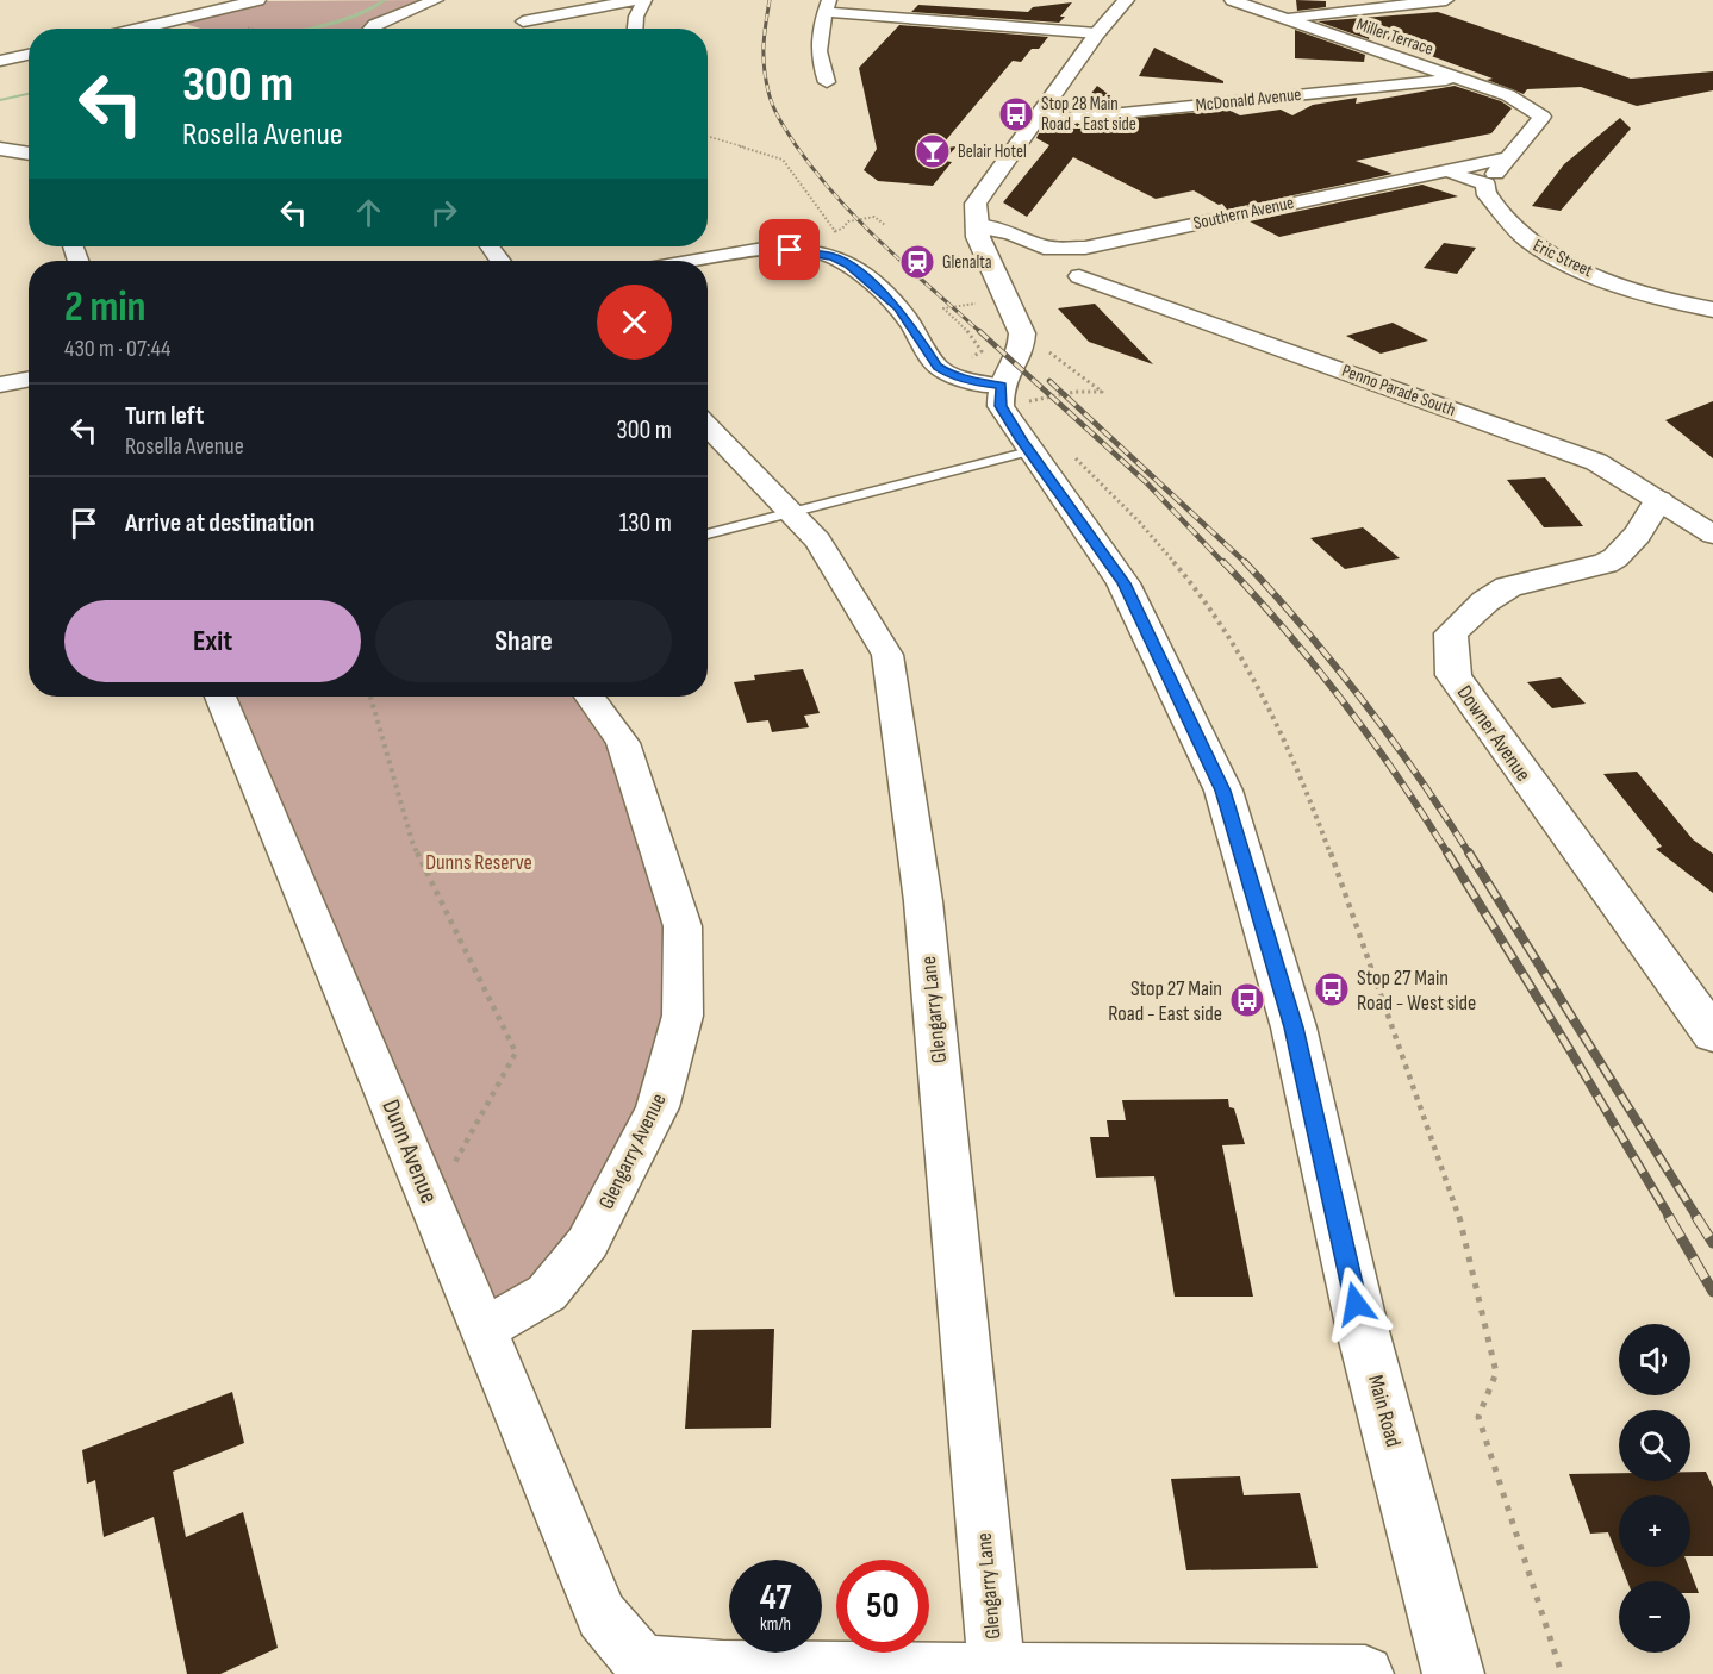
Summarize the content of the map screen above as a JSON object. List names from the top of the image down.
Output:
{
  "streets": {
    "main road": ["Downer Avenue", "Main Road"],
    "street": [
      "Miller Terrace",
      "McDonald Avenue",
      "Southern Avenue",
      "Eric Street",
      "Penno Parade South",
      "Glengarry Lane",
      "Dunn Avenue",
      "Glengarry Avenue"
    ]
  },
  "crossings": [
    ["Miller Terrace", "McDonald Avenue"],
    ["Miller Terrace", "Southern Avenue"],
    ["Penno Parade South", "Downer Avenue"],
    ["Glengarry Lane", "Dunn Avenue"],
    ["Dunn Avenue", "Glengarry Avenue"]
  ],
  "parks": ["Dunns Reserve"],
  "places": {
    "bus stop": ["Stop 28 Main Road - East side", "Stop 27 Main Road - West side", "Stop 27 Main Road - East side"],
    "bar": ["Belair Hotel"],
    "station": ["Glenalta"]
  },
  "page": {
    "turn": ["300 m", "Rosella Avenue"],
    "heading": ["2 min", "430 m · 07:44"],
    "list": [
      {
        "name": "Turn left",
        "note": "Rosella Avenue",
        "value": "300 m"
      },
      {
        "name": "Arrive at destination",
        "value": "130 m"
      }
    ],
    "buttons": ["Exit", "Share"],
    "map_buttons": ["+", "−"],
    "speed": "47 km/h",
    "limit": "50"
  }
}
